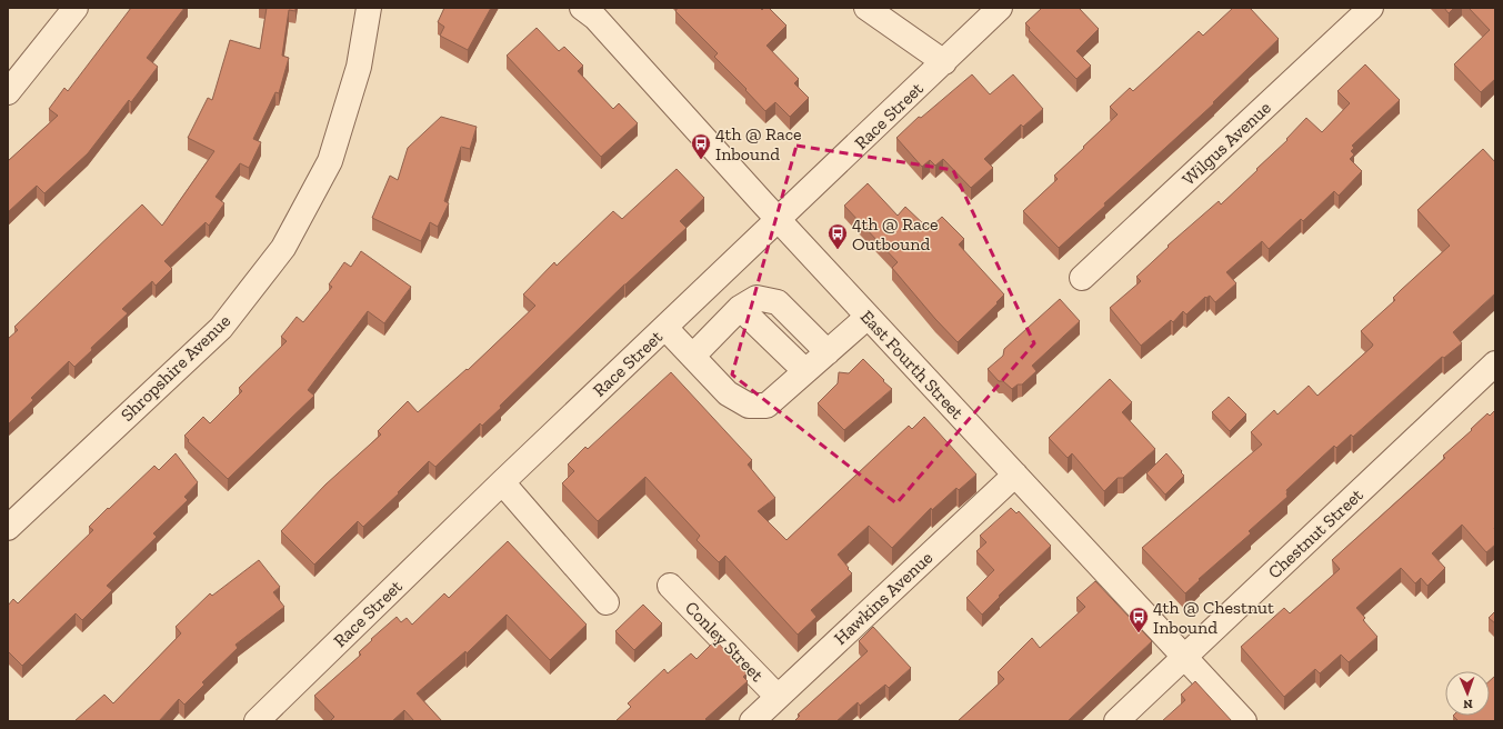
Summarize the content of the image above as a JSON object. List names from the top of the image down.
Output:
{
  "streets": {
    "street": [
      "Race Street",
      "Wilgus Avenue",
      "East Fourth Street",
      "Shropshire Avenue",
      "Chestnut Street",
      "Hawkins Avenue",
      "Conley Street"
    ]
  },
  "crossings": [
    ["Race Street", "East Fourth Street"],
    ["East Fourth Street", "Chestnut Street"],
    ["East Fourth Street", "Hawkins Avenue"],
    ["Hawkins Avenue", "Conley Street"]
  ],
  "places": {
    "bus stop": ["4th @ Race Inbound", "4th @ Race Outbound", "4th @ Chestnut Inbound"]
  },
  "north": "bottom"
}
